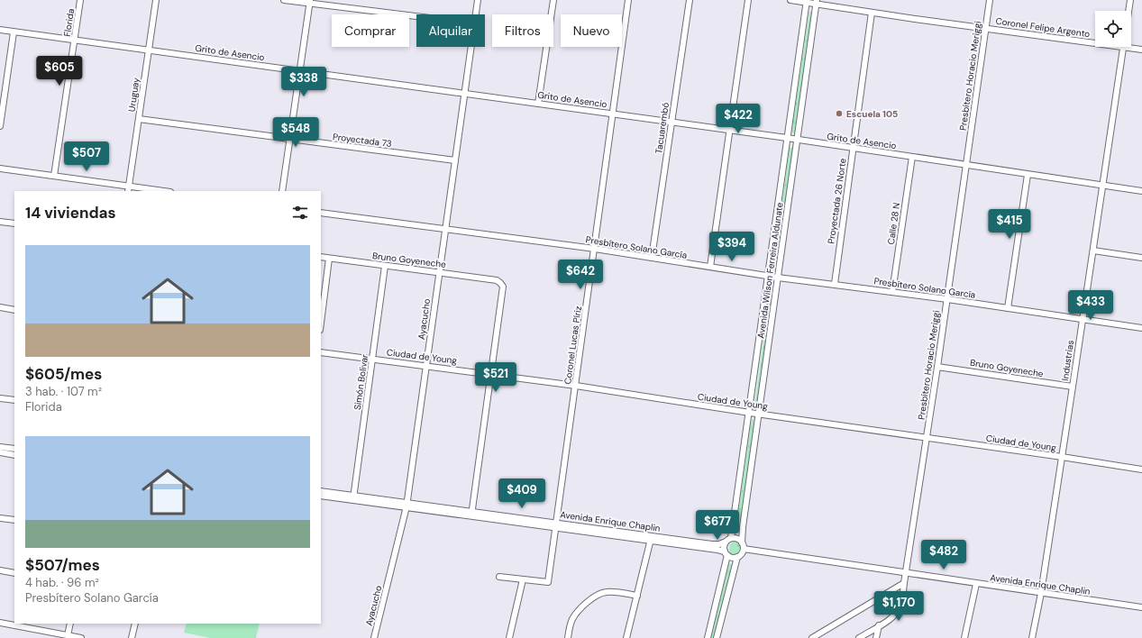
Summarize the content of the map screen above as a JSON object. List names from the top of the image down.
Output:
{
  "streets": {
    "street": [
      "Florida",
      "Coronel Felipe Argento",
      "Grito de Asencio",
      "Presbítero Horacio Meriggi",
      "Uruguay",
      "Tacuarembó",
      "Proyectada 73",
      "Proyectada 26 Norte",
      "Calle 28 N",
      "Presbítero Solano García",
      "Bruno Goyeneche",
      "Avenida Wilson Ferreira Aldunate",
      "Ayacucho",
      "Coronel Lucas Píriz",
      "Ciudad de Young",
      "Industrias",
      "Simón Bolivar",
      "Avenida Enrique Chaplin"
    ]
  },
  "crossings": [
    ["Florida", "Grito de Asencio"],
    ["Coronel Felipe Argento", "Presbítero Horacio Meriggi"],
    ["Coronel Felipe Argento", "Proyectada 26 Norte"],
    ["Coronel Felipe Argento", "Avenida Wilson Ferreira Aldunate"],
    ["Coronel Felipe Argento", "Industrias"],
    ["Grito de Asencio", "Presbítero Horacio Meriggi"],
    ["Grito de Asencio", "Uruguay"],
    ["Grito de Asencio", "Tacuarembó"],
    ["Grito de Asencio", "Proyectada 26 Norte"],
    ["Grito de Asencio", "Calle 28 N"],
    ["Grito de Asencio", "Avenida Wilson Ferreira Aldunate"],
    ["Grito de Asencio", "Ayacucho"],
    ["Grito de Asencio", "Coronel Lucas Píriz"],
    ["Grito de Asencio", "Industrias"],
    ["Presbítero Horacio Meriggi", "Presbítero Solano García"],
    ["Presbítero Horacio Meriggi", "Bruno Goyeneche"],
    ["Presbítero Horacio Meriggi", "Ciudad de Young"],
    ["Presbítero Horacio Meriggi", "Avenida Enrique Chaplin"],
    ["Uruguay", "Proyectada 73"],
    ["Tacuarembó", "Presbítero Solano García"],
    ["Proyectada 73", "Ayacucho"],
    ["Proyectada 26 Norte", "Presbítero Solano García"],
    ["Calle 28 N", "Presbítero Solano García"],
    ["Presbítero Solano García", "Avenida Wilson Ferreira Aldunate"],
    ["Presbítero Solano García", "Ayacucho"],
    ["Presbítero Solano García", "Coronel Lucas Píriz"],
    ["Presbítero Solano García", "Industrias"],
    ["Bruno Goyeneche", "Ayacucho"],
    ["Bruno Goyeneche", "Ciudad de Young"],
    ["Bruno Goyeneche", "Industrias"],
    ["Bruno Goyeneche", "Simón Bolivar"],
    ["Avenida Wilson Ferreira Aldunate", "Ciudad de Young"],
    ["Avenida Wilson Ferreira Aldunate", "Avenida Enrique Chaplin"],
    ["Ayacucho", "Ciudad de Young"],
    ["Ayacucho", "Avenida Enrique Chaplin"],
    ["Coronel Lucas Píriz", "Ciudad de Young"],
    ["Coronel Lucas Píriz", "Avenida Enrique Chaplin"],
    ["Ciudad de Young", "Industrias"],
    ["Ciudad de Young", "Simón Bolivar"],
    ["Industrias", "Avenida Enrique Chaplin"],
    ["Simón Bolivar", "Avenida Enrique Chaplin"]
  ],
  "places": ["Escuela 105"],
  "page": {
    "chip": [
      "Comprar",
      "Alquilar",
      "Filtros",
      "Nuevo"
    ],
    "price": [
      "$605",
      "$338",
      "$422",
      "$548",
      "$507",
      "$415",
      "$394",
      "$642",
      "$433",
      "$521",
      "$409",
      "$677",
      "$482",
      "$1,170"
    ],
    "heading": "14 viviendas",
    "list": [
      {
        "name": "$605/mes",
        "note": "3 hab. · 107 m² · Florida"
      },
      {
        "name": "$507/mes",
        "note": "4 hab. · 96 m² · Presbítero Solano García"
      }
    ]
  }
}
